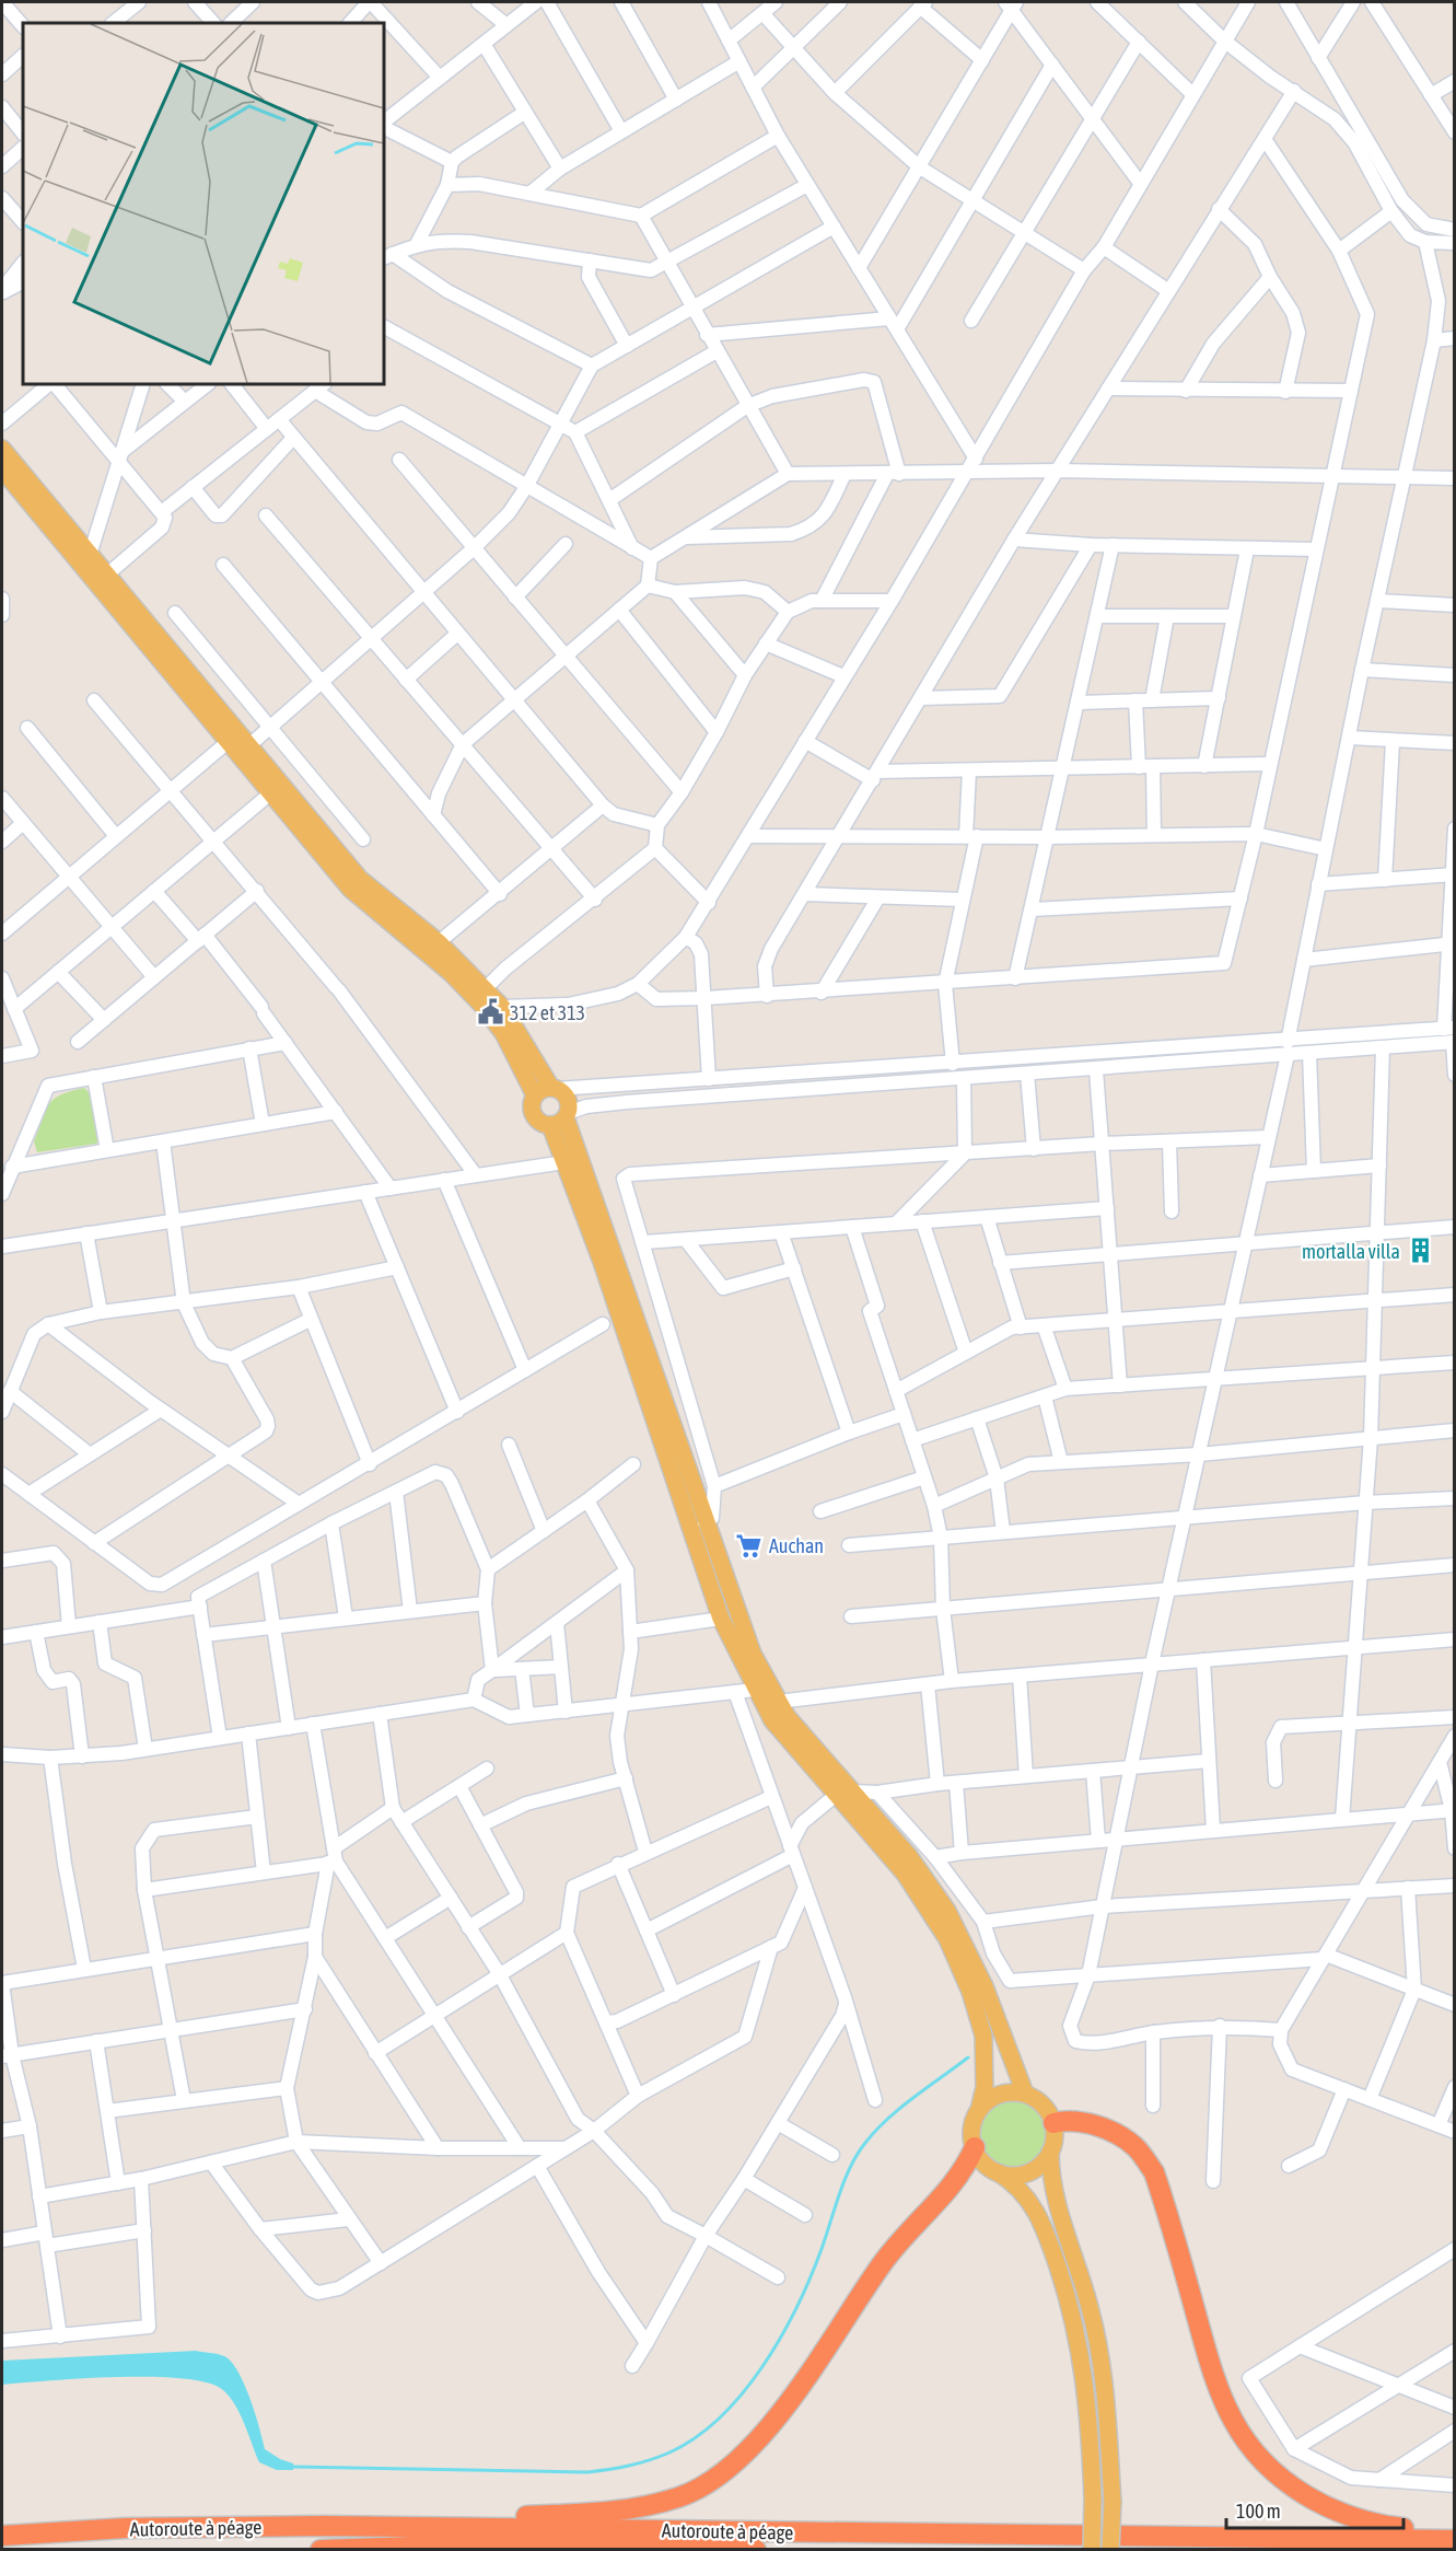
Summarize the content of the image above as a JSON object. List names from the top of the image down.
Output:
{
  "streets": {
    "highway": ["Autoroute à péage"]
  },
  "places": {
    "public building": ["312 et 313"],
    "building": ["mortalla villa"],
    "supermarket": ["Auchan"]
  },
  "scale_bar": "100 m"
}
